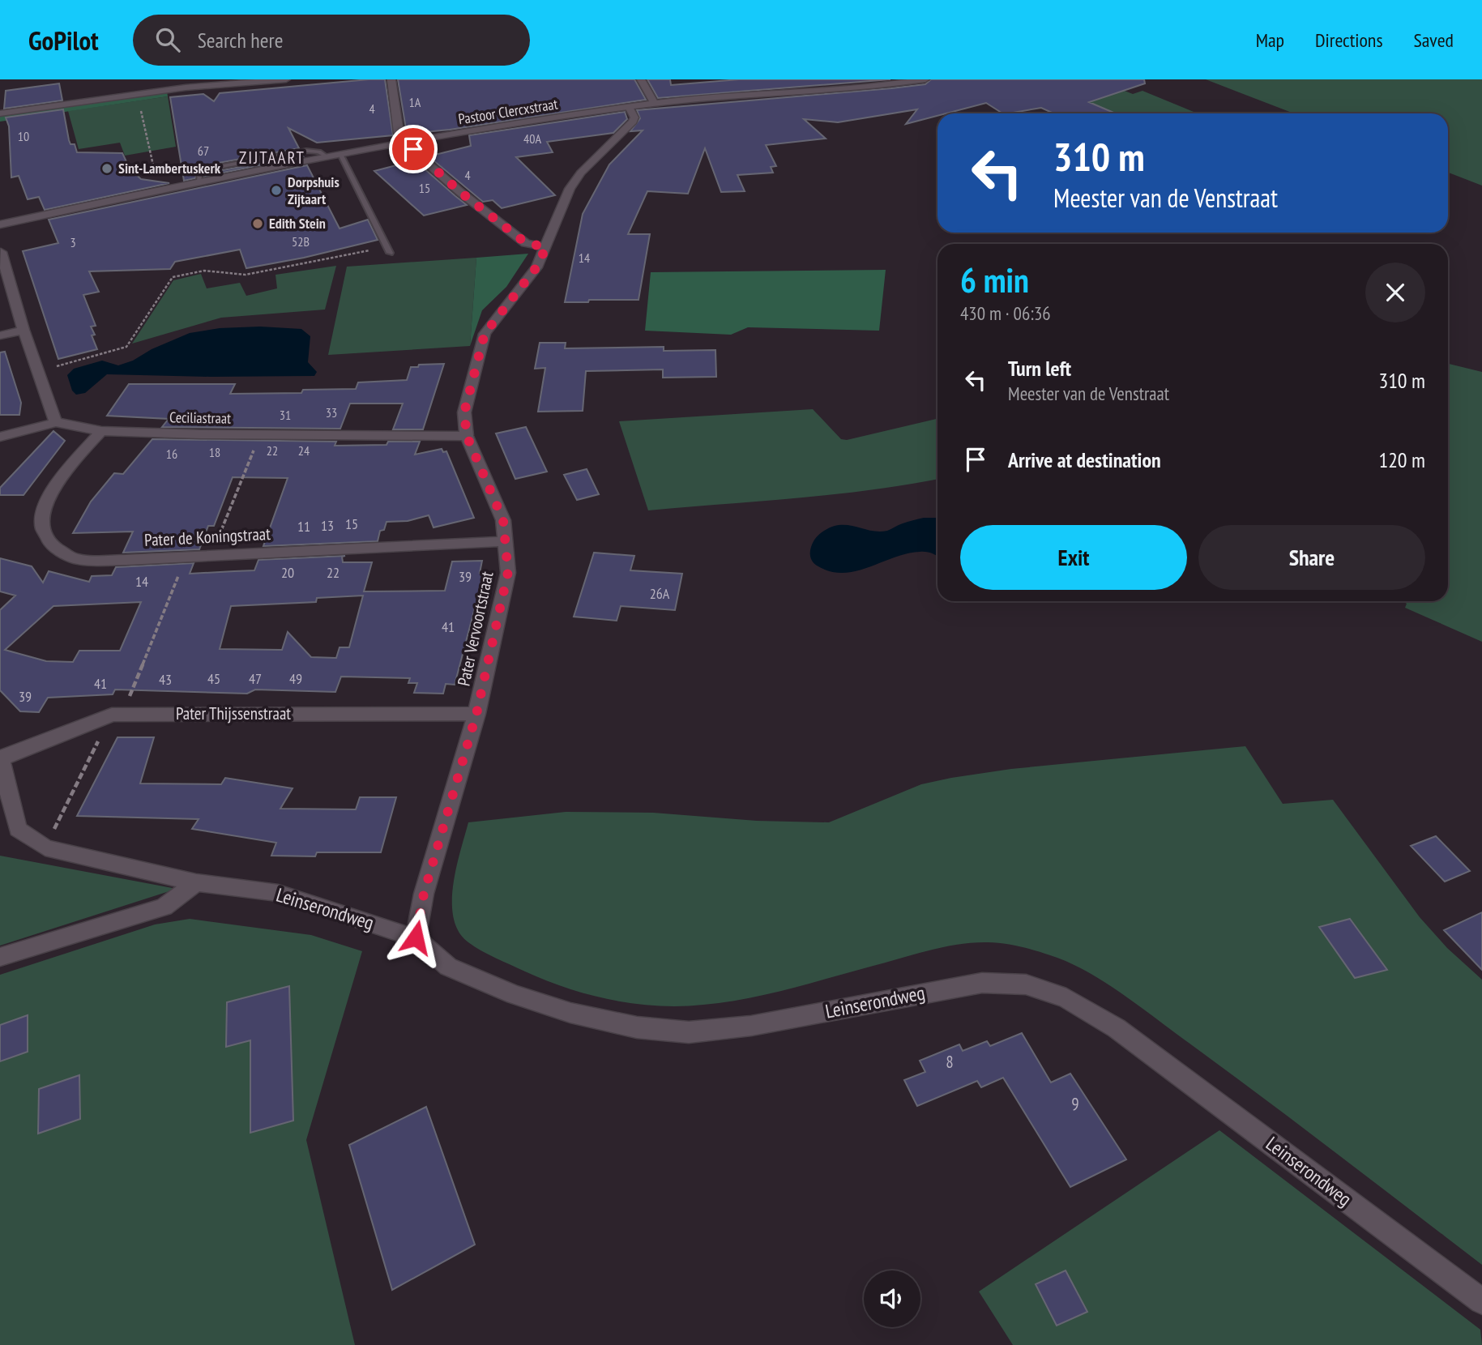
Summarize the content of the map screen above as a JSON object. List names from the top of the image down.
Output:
{
  "streets": {
    "street": [
      "Pastoor Clercxstraat",
      "Ceciliastraat",
      "Pater de Koningstraat",
      "Pater Vervoortstraat",
      "Pater Thijssenstraat",
      "Leinserondweg"
    ]
  },
  "crossings": [
    ["Pastoor Clercxstraat", "Pater Vervoortstraat"],
    ["Ceciliastraat", "Pater de Koningstraat"],
    ["Ceciliastraat", "Pater Vervoortstraat"],
    ["Pater de Koningstraat", "Pater Vervoortstraat"],
    ["Pater Vervoortstraat", "Pater Thijssenstraat"],
    ["Pater Vervoortstraat", "Leinserondweg"],
    ["Pater Thijssenstraat", "Leinserondweg"]
  ],
  "districts": ["ZIJTAART"],
  "places": ["Sint-Lambertuskerk", "Dorpshuis Zijtaart", "Edith Stein"],
  "house_numbers": [
    "1A",
    "4",
    "10",
    "40A",
    "67",
    "4",
    "15",
    "52B",
    "3",
    "14",
    "33",
    "31",
    "22",
    "24",
    "18",
    "16",
    "15",
    "13",
    "11",
    "20",
    "22",
    "39",
    "14",
    "26A",
    "41",
    "45",
    "47",
    "49",
    "43",
    "41",
    "39",
    "8",
    "9"
  ],
  "page": {
    "header": "GoPilot",
    "search": "Search here",
    "nav": ["Map", "Directions", "Saved"],
    "turn": ["310 m", "Meester van de Venstraat"],
    "heading": ["6 min", "430 m · 06:36"],
    "list": [
      {
        "name": "Turn left",
        "note": "Meester van de Venstraat",
        "value": "310 m"
      },
      {
        "name": "Arrive at destination",
        "value": "120 m"
      }
    ],
    "buttons": ["Exit", "Share"]
  }
}
